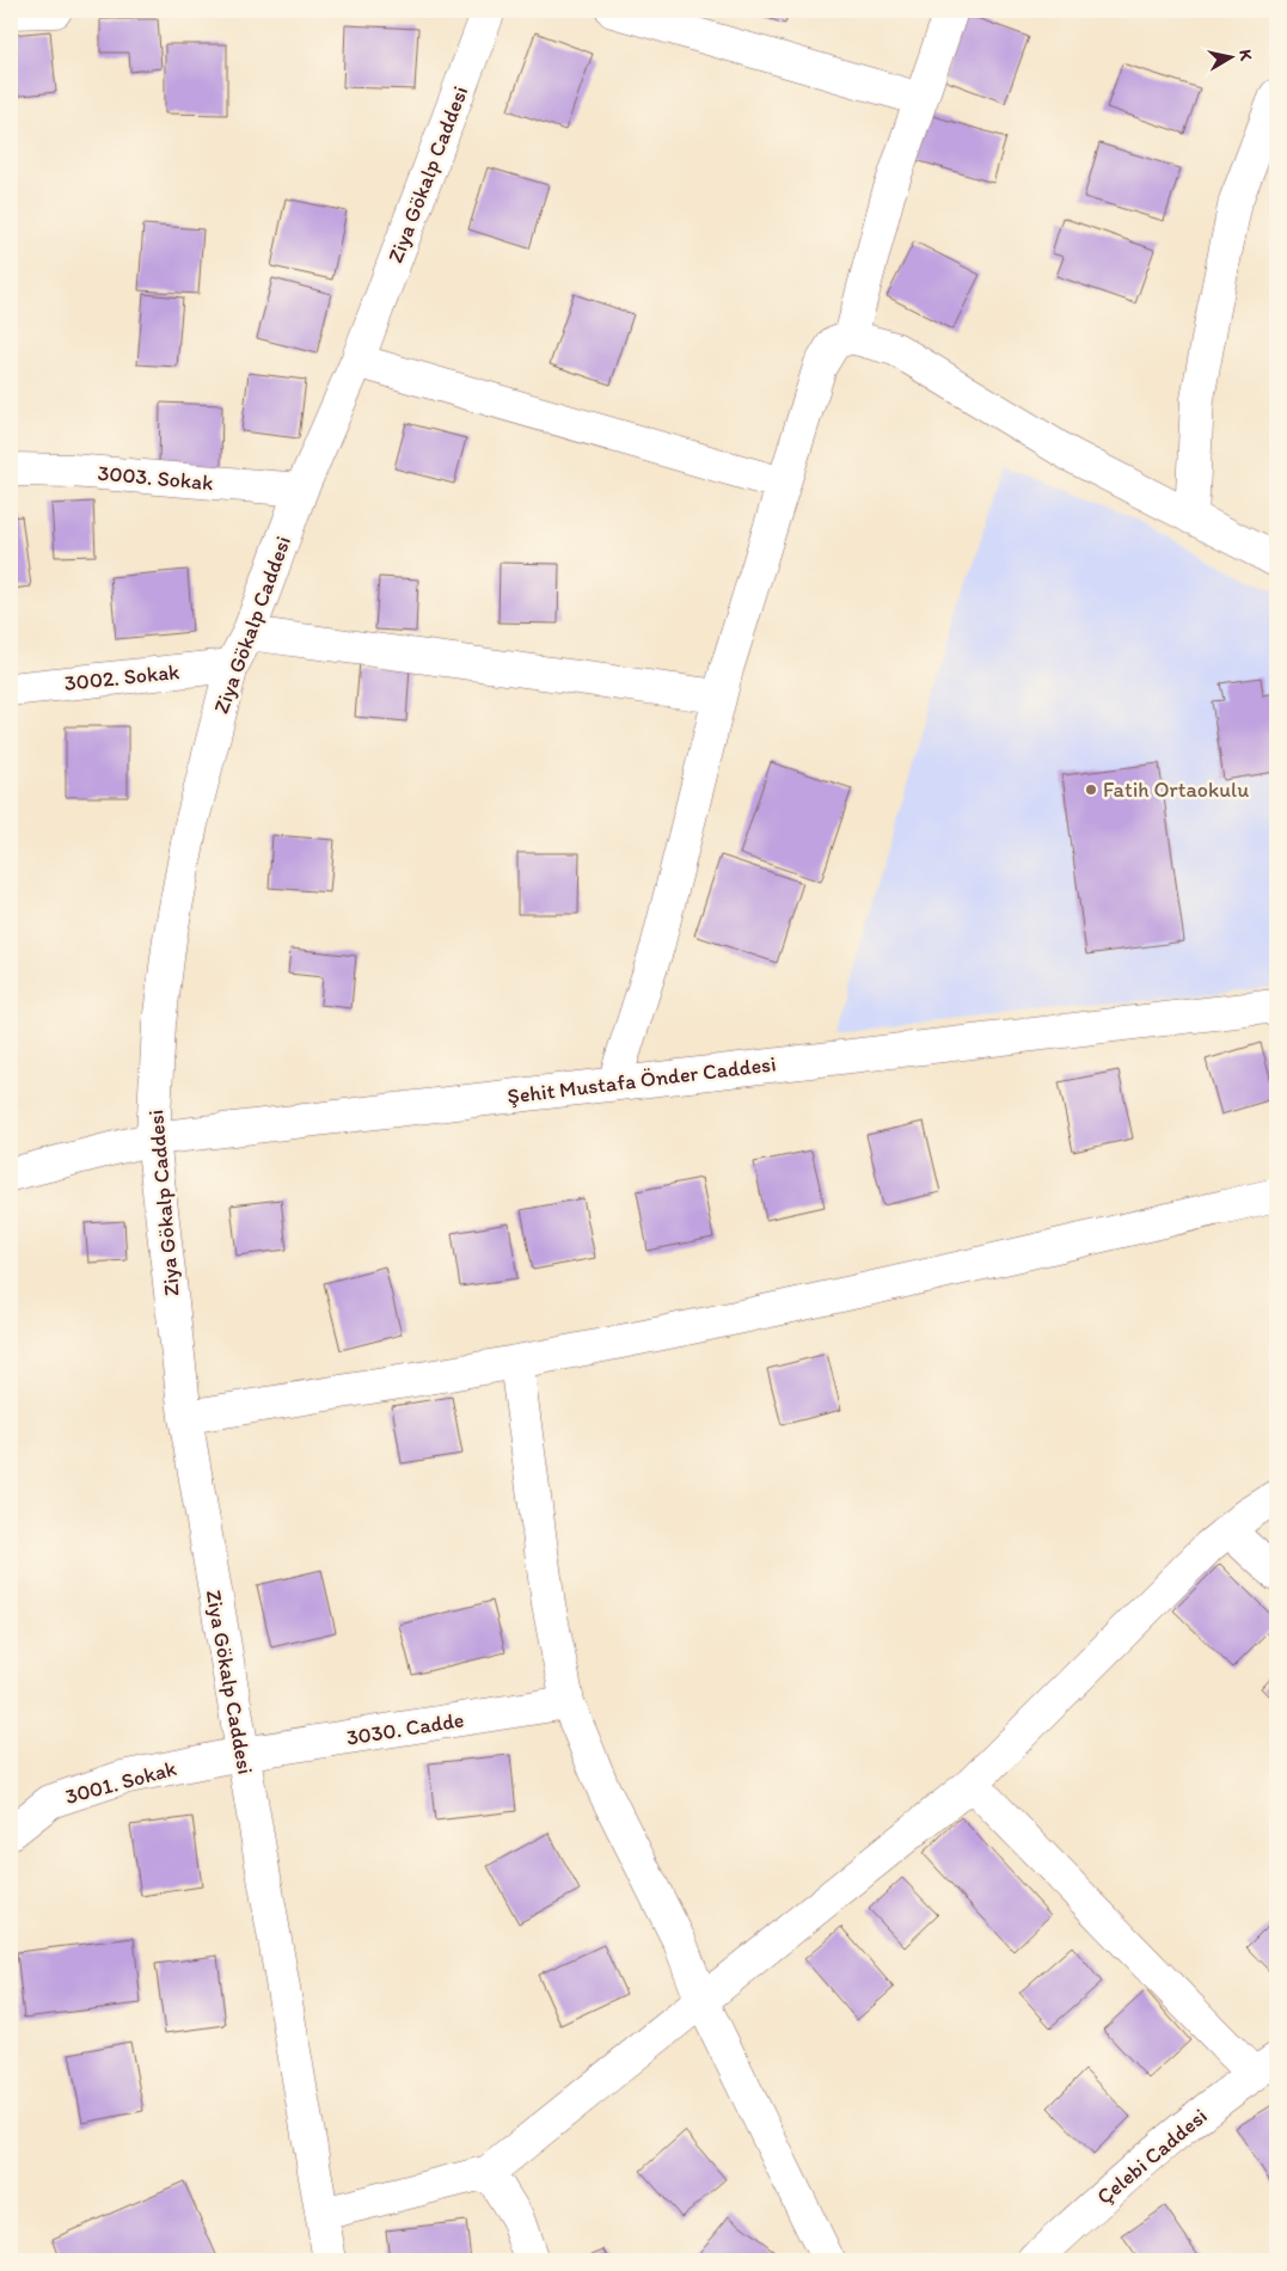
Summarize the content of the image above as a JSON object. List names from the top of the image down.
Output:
{
  "streets": {
    "street": [
      "Ziya Gökalp Caddesi",
      "3003. Sokak",
      "3002. Sokak",
      "Şehit Mustafa Önder Caddesi",
      "3030. Cadde",
      "3001. Sokak",
      "Çelebi Caddesi"
    ]
  },
  "crossings": [
    ["Ziya Gökalp Caddesi", "3003. Sokak"],
    ["Ziya Gökalp Caddesi", "3002. Sokak"],
    ["Ziya Gökalp Caddesi", "Şehit Mustafa Önder Caddesi"],
    ["Ziya Gökalp Caddesi", "3030. Cadde"],
    ["Ziya Gökalp Caddesi", "3001. Sokak"],
    ["3030. Cadde", "3001. Sokak"]
  ],
  "places": ["Fatih Ortaokulu"],
  "north": "right"
}
